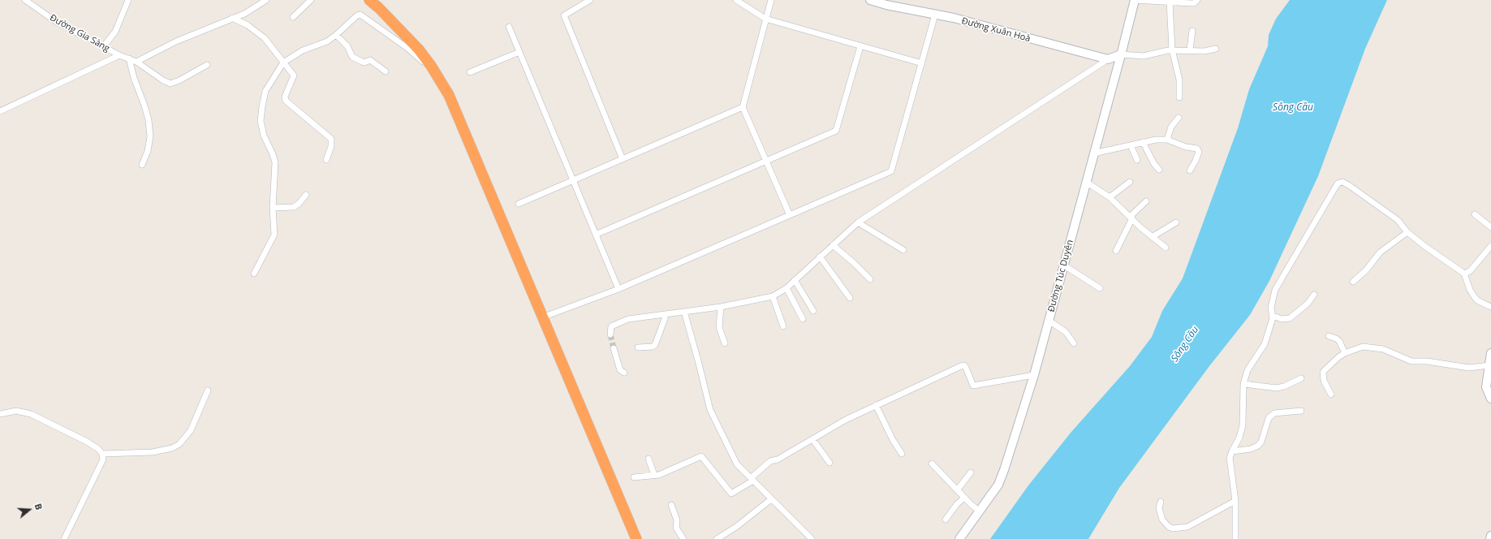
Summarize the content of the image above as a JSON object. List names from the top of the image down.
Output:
{
  "streets": {
    "street": ["Đường Xuân Hoà", "Đường Gia Sàng", "Đường Túc Duyên"]
  },
  "water": ["Sông Cầu"],
  "north": "right"
}
